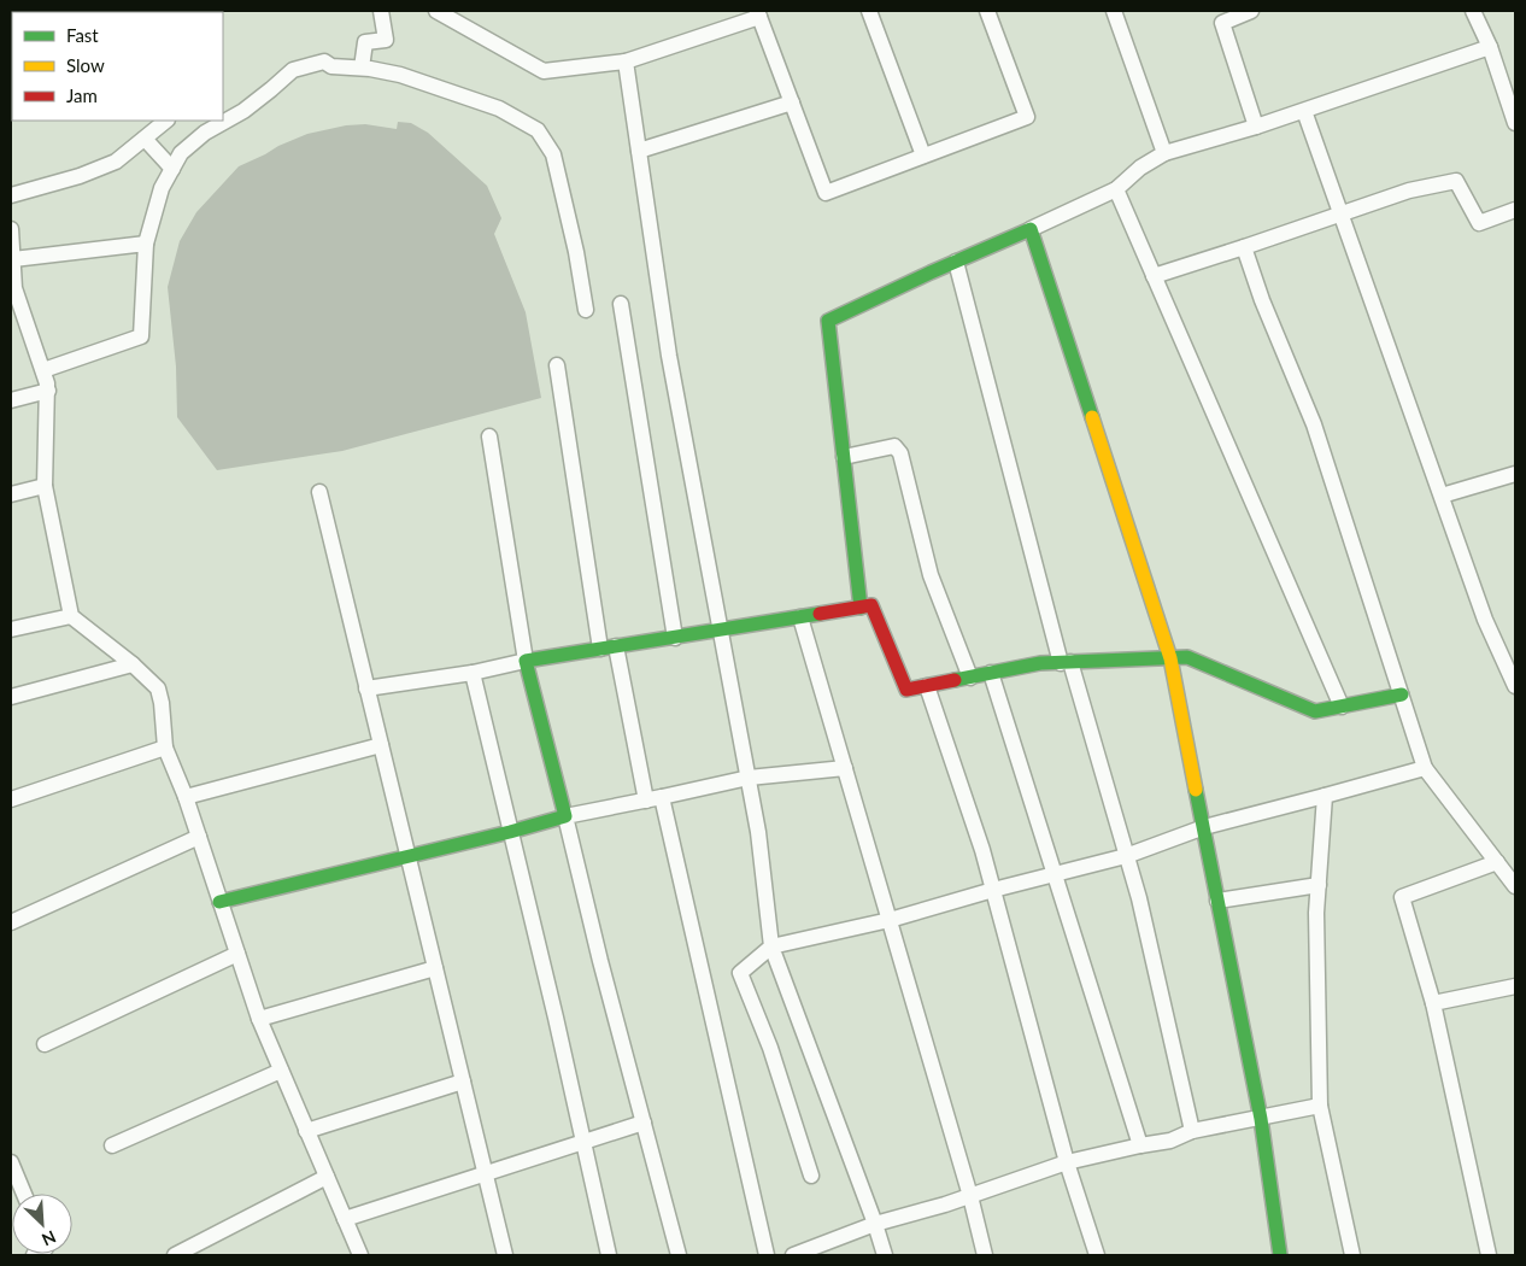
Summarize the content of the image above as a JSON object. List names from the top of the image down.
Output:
{
  "legend": ["Fast", "Slow", "Jam"],
  "north": "bottom right"
}
